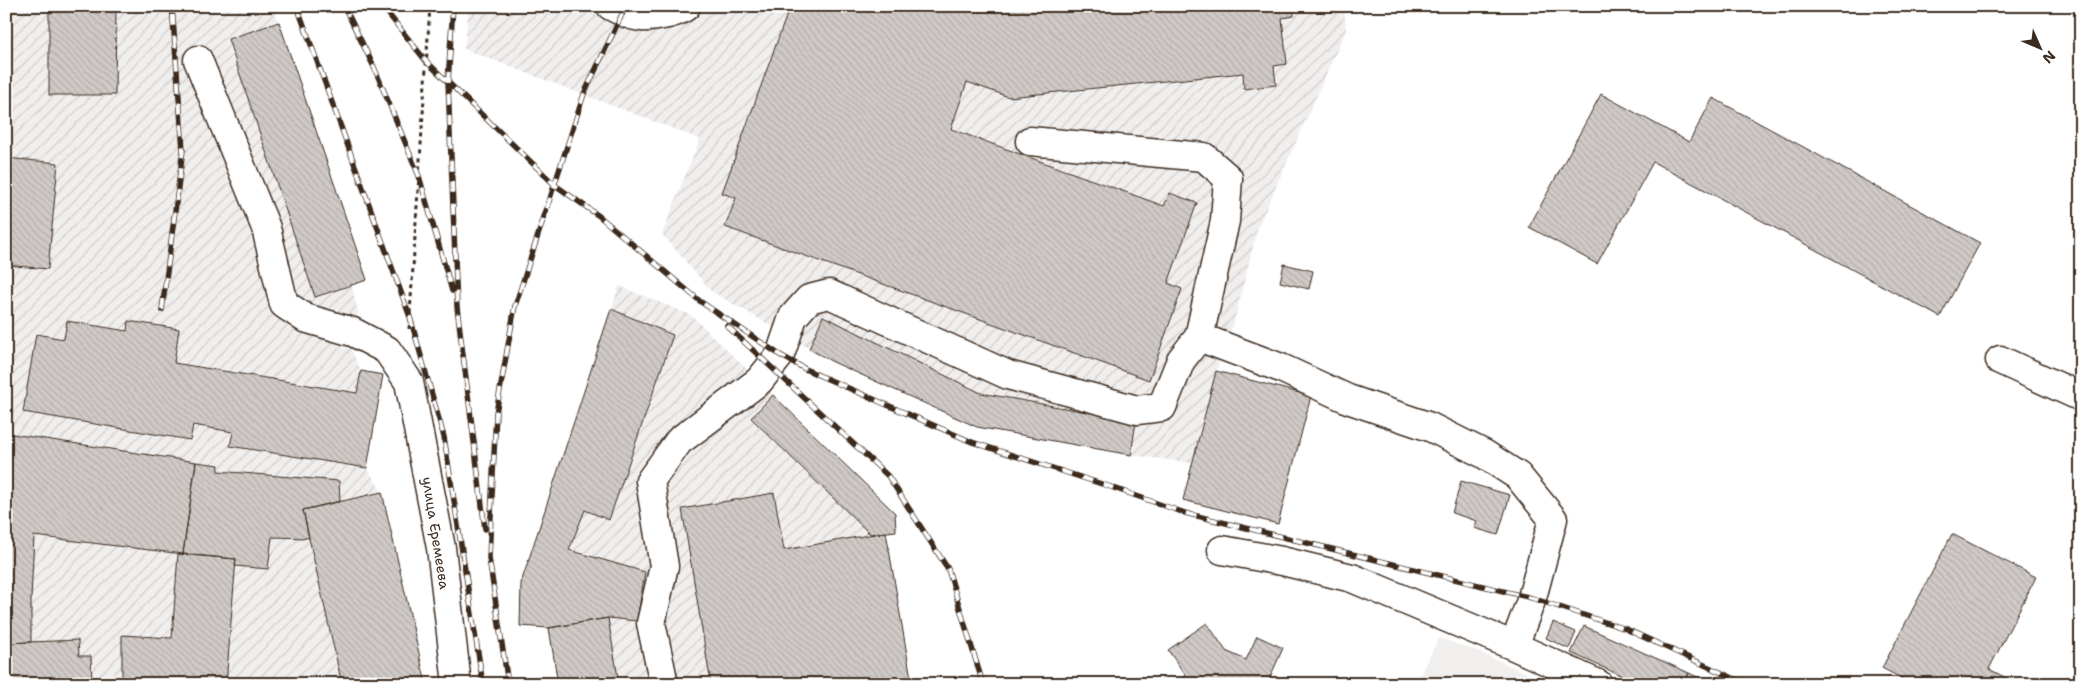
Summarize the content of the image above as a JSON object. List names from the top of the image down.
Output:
{
  "streets": {
    "street": ["улица Еремеева"]
  },
  "north": "bottom right"
}
